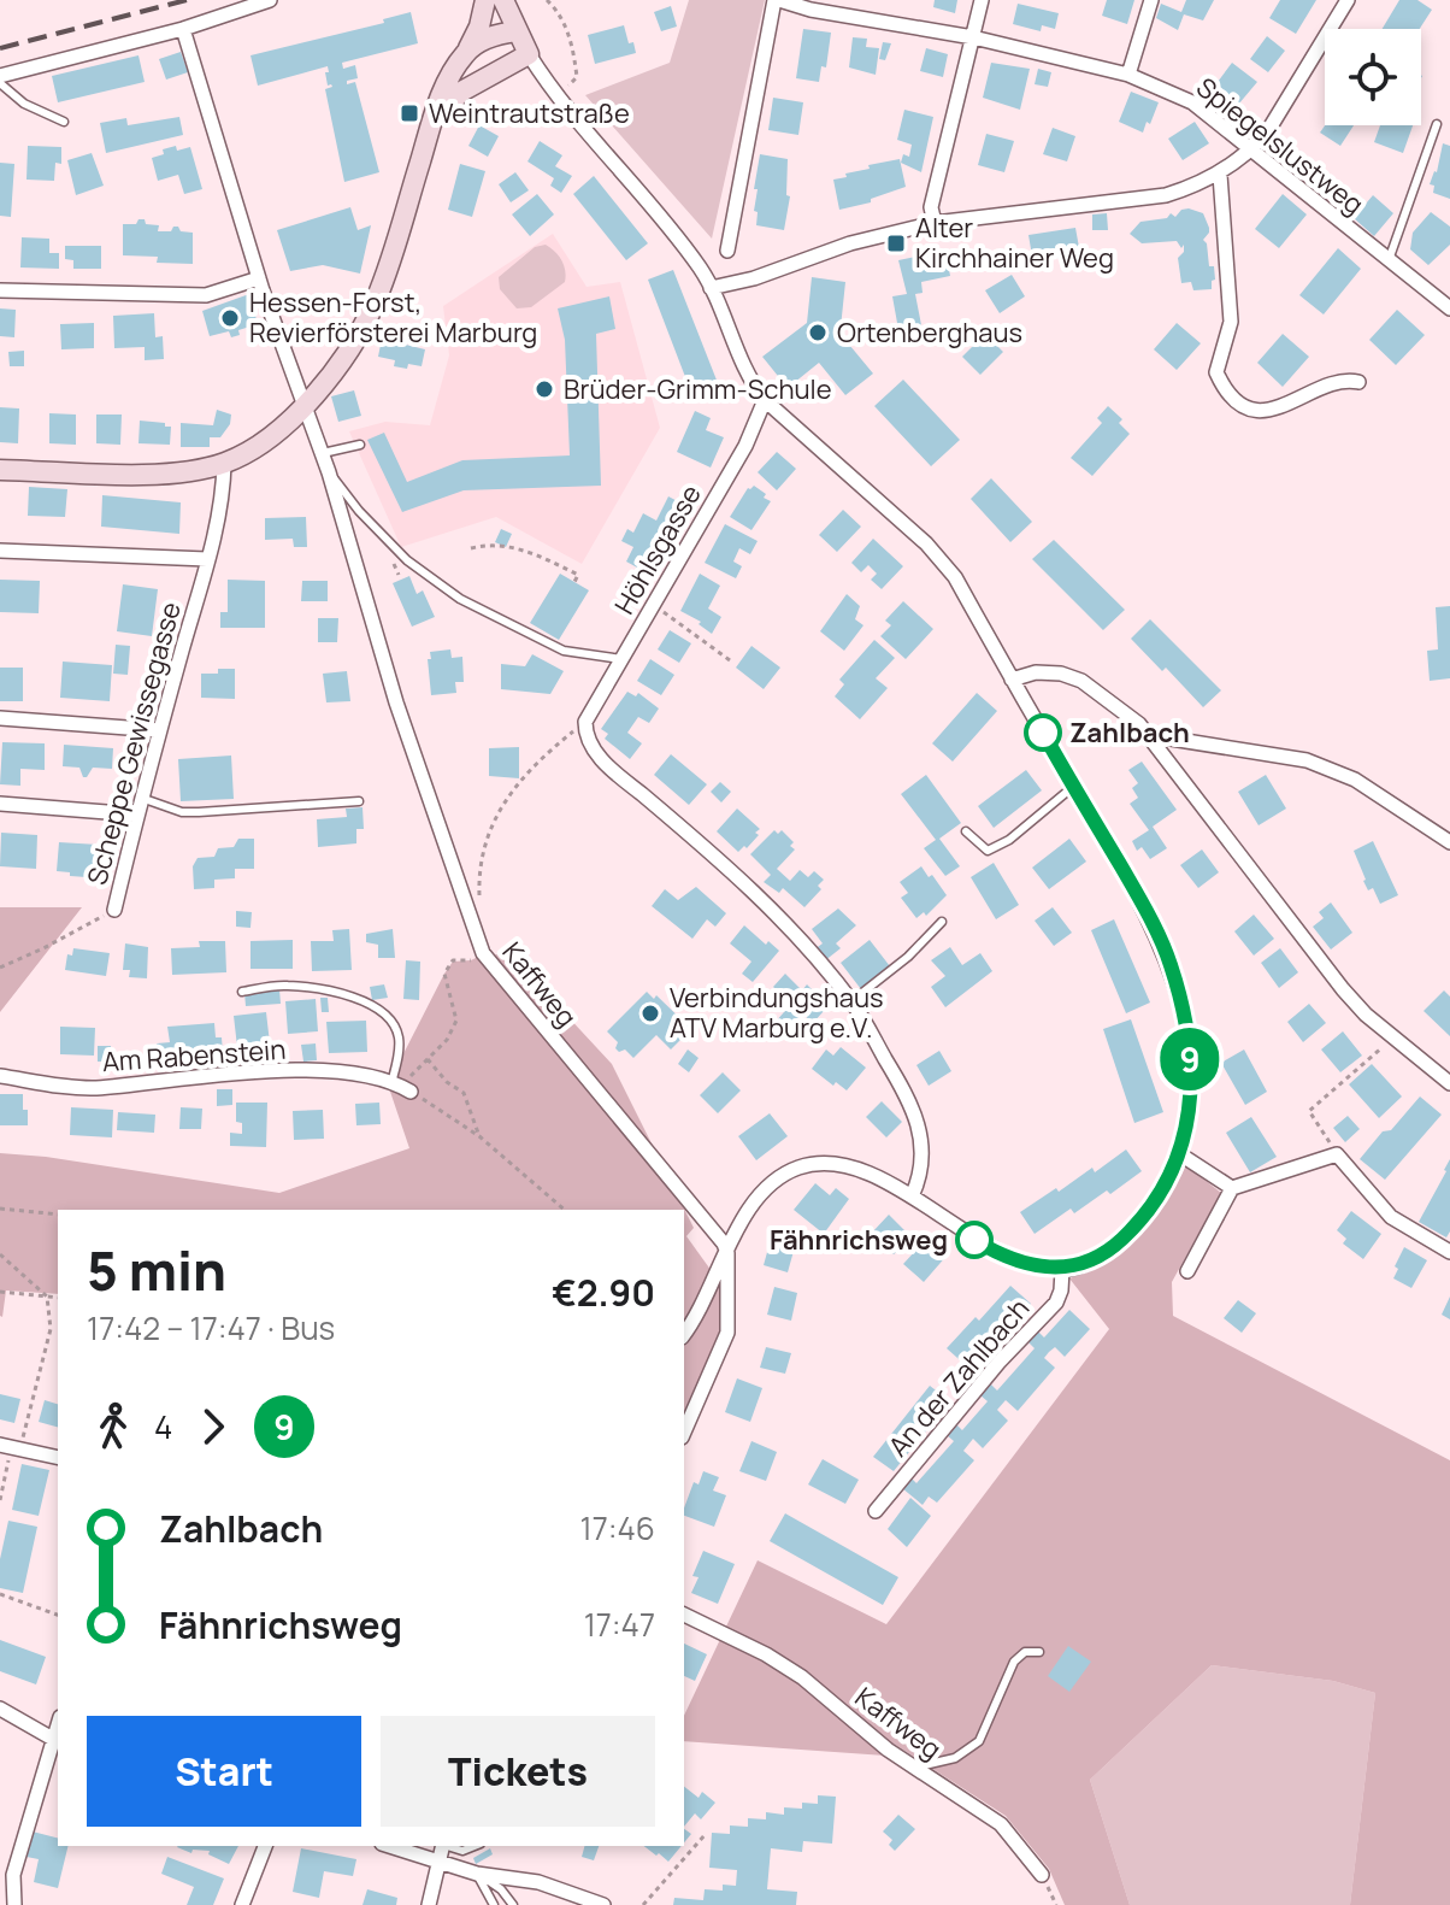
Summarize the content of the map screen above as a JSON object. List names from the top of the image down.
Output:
{
  "streets": {
    "street": [
      "Spiegelslustweg",
      "Höhlsgasse",
      "Scheppe Gewissegasse",
      "Kaffweg",
      "Am Rabenstein",
      "An der Zahlbach"
    ]
  },
  "crossings": [
    ["Kaffweg", "An der Zahlbach"]
  ],
  "places": {
    "transit": ["Weintrautstraße", "Alter Kirchhainer Weg"],
    "other": [
      "Hessen-Forst, Revierförsterei Marburg",
      "Ortenberghaus",
      "Brüder-Grimm-Schule",
      "Zahlbach",
      "Verbindungshaus ATV Marburg e.V.",
      "Fähnrichsweg"
    ]
  },
  "lines": ["bus line 9"],
  "page": {
    "on_map": "9",
    "heading": ["5 min", "17:42 – 17:47 · Bus", "€2.90"],
    "legs": ["4", "9"],
    "list": [
      {
        "name": "Zahlbach",
        "value": "17:46"
      },
      {
        "name": "Fähnrichsweg",
        "value": "17:47"
      }
    ],
    "buttons": ["Start", "Tickets"]
  }
}
